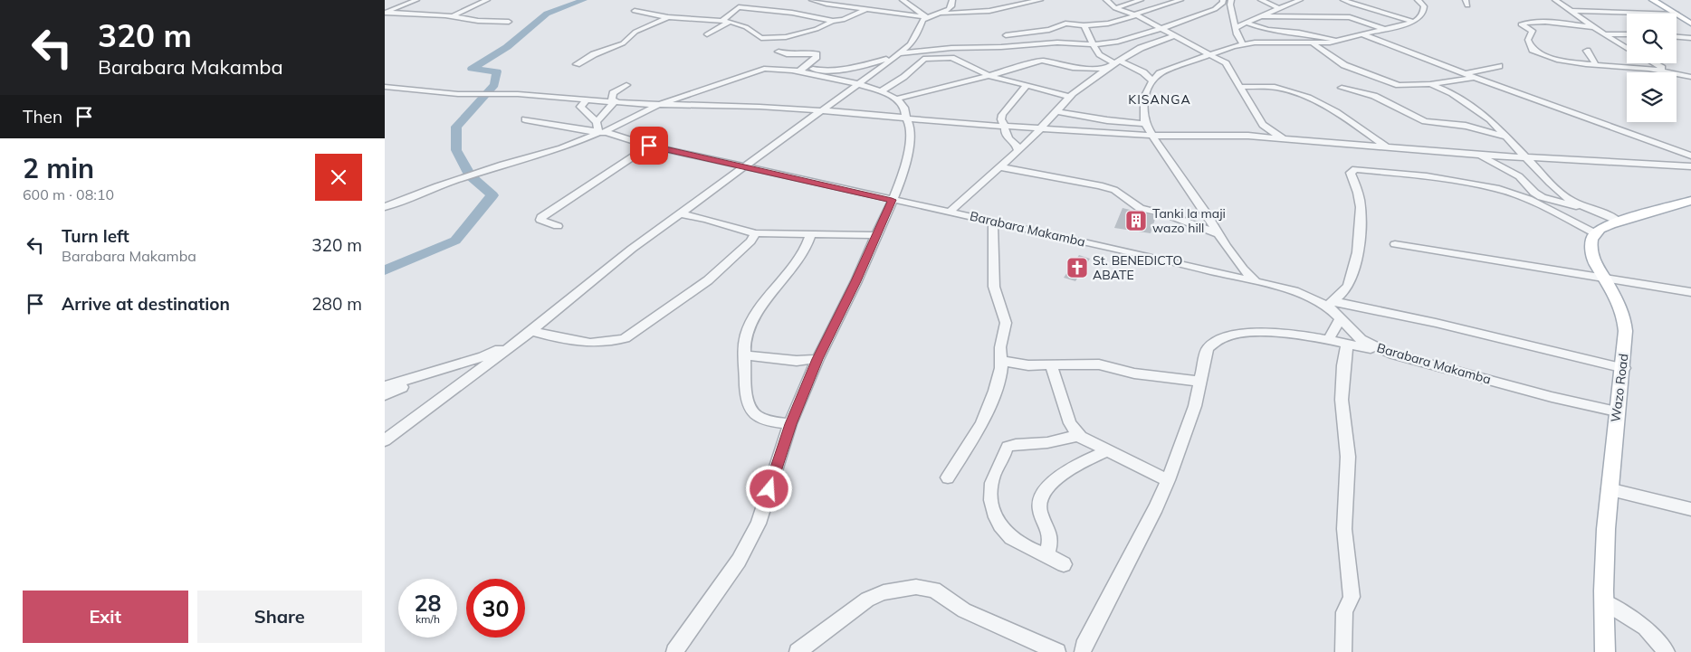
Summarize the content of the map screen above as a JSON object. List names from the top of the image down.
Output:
{
  "streets": {
    "main road": ["Wazo Road"],
    "street": ["Barabara Makamba"]
  },
  "crossings": [
    ["Barabara Makamba", "Wazo Road"]
  ],
  "districts": ["KISANGA"],
  "places": {
    "building": ["Tanki la maji wazo hill"],
    "church": ["St. BENEDICTO ABATE"]
  },
  "page": {
    "turn": ["320 m", "Barabara Makamba"],
    "then": "Then",
    "heading": ["2 min", "600 m · 08:10"],
    "list": [
      {
        "name": "Turn left",
        "note": "Barabara Makamba",
        "value": "320 m"
      },
      {
        "name": "Arrive at destination",
        "value": "280 m"
      }
    ],
    "speed": "28 km/h",
    "limit": "30",
    "buttons": ["Exit", "Share"]
  }
}
